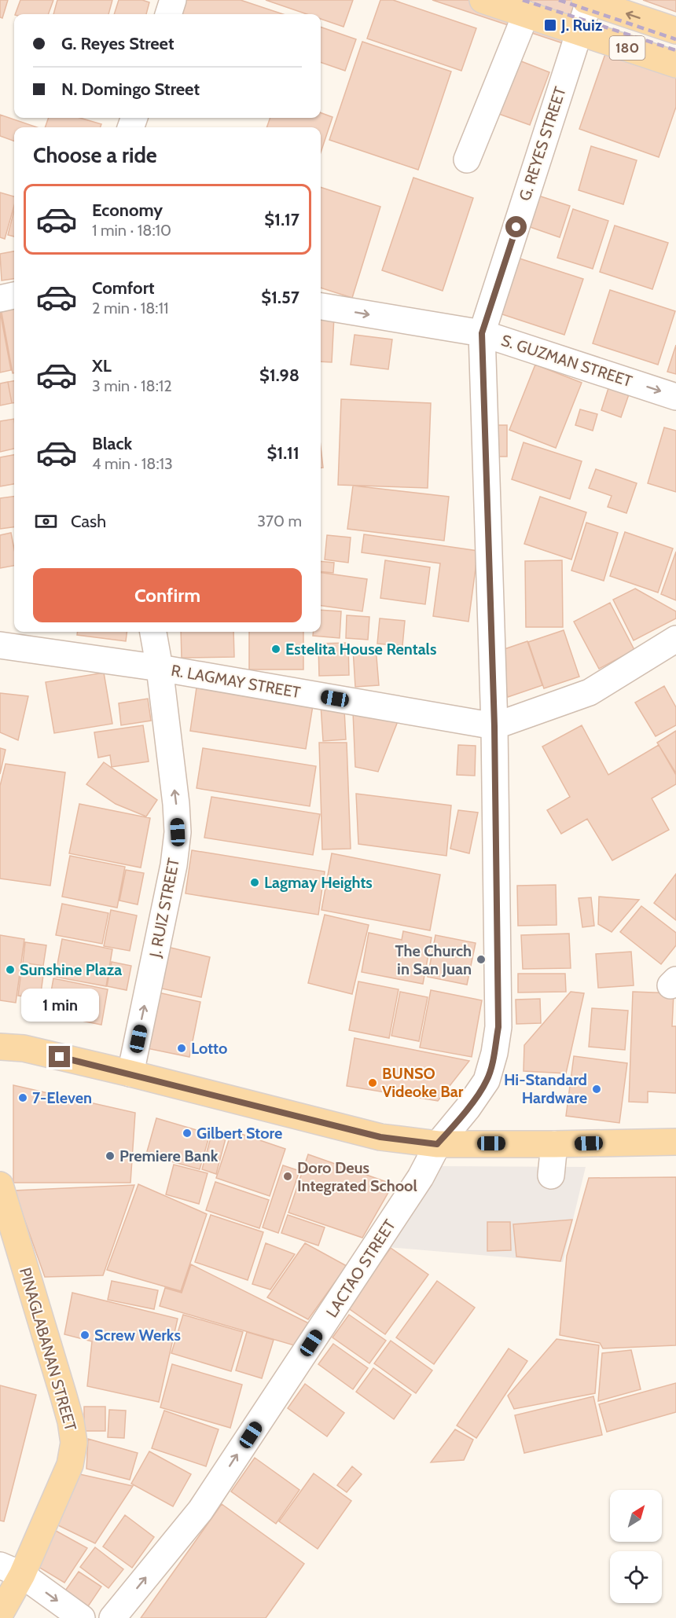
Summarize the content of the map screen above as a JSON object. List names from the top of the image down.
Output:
{
  "streets": {
    "main road": ["180", "PINAGLABANAN STREET"],
    "street": [
      "G. REYES STREET",
      "S. GUZMAN STREET",
      "R. LAGMAY STREET",
      "J. RUIZ STREET",
      "LACTAO STREET"
    ]
  },
  "crossings": [
    ["180", "G. REYES STREET"],
    ["G. REYES STREET", "S. GUZMAN STREET"],
    ["G. REYES STREET", "R. LAGMAY STREET"],
    ["G. REYES STREET", "LACTAO STREET"],
    ["R. LAGMAY STREET", "J. RUIZ STREET"]
  ],
  "one_way": ["S. GUZMAN STREET", "J. RUIZ STREET", "LACTAO STREET"],
  "places": {
    "transit": ["J. Ruiz"],
    "other": [
      "Estelita House Rentals",
      "Lagmay Heights",
      "The Church in San Juan",
      "Sunshine Plaza",
      "Lotto",
      "BUNSO Videoke Bar",
      "Hi-Standard Hardware",
      "7-Eleven",
      "Gilbert Store",
      "Premiere Bank",
      "Doro Deus Integrated School",
      "Screw Werks"
    ]
  },
  "north": "top right",
  "page": {
    "banner": ["G. Reyes Street", "N. Domingo Street"],
    "heading": "Choose a ride",
    "list": [
      {
        "name": "Economy",
        "note": "1 min · 18:10",
        "value": "$1.17"
      },
      {
        "name": "Comfort",
        "note": "2 min · 18:11",
        "value": "$1.57"
      },
      {
        "name": "XL",
        "note": "3 min · 18:12",
        "value": "$1.98"
      },
      {
        "name": "Black",
        "note": "4 min · 18:13",
        "value": "$1.11"
      }
    ],
    "pay": ["Cash", "370 m"],
    "buttons": "Confirm",
    "bubble": "1 min"
  }
}
